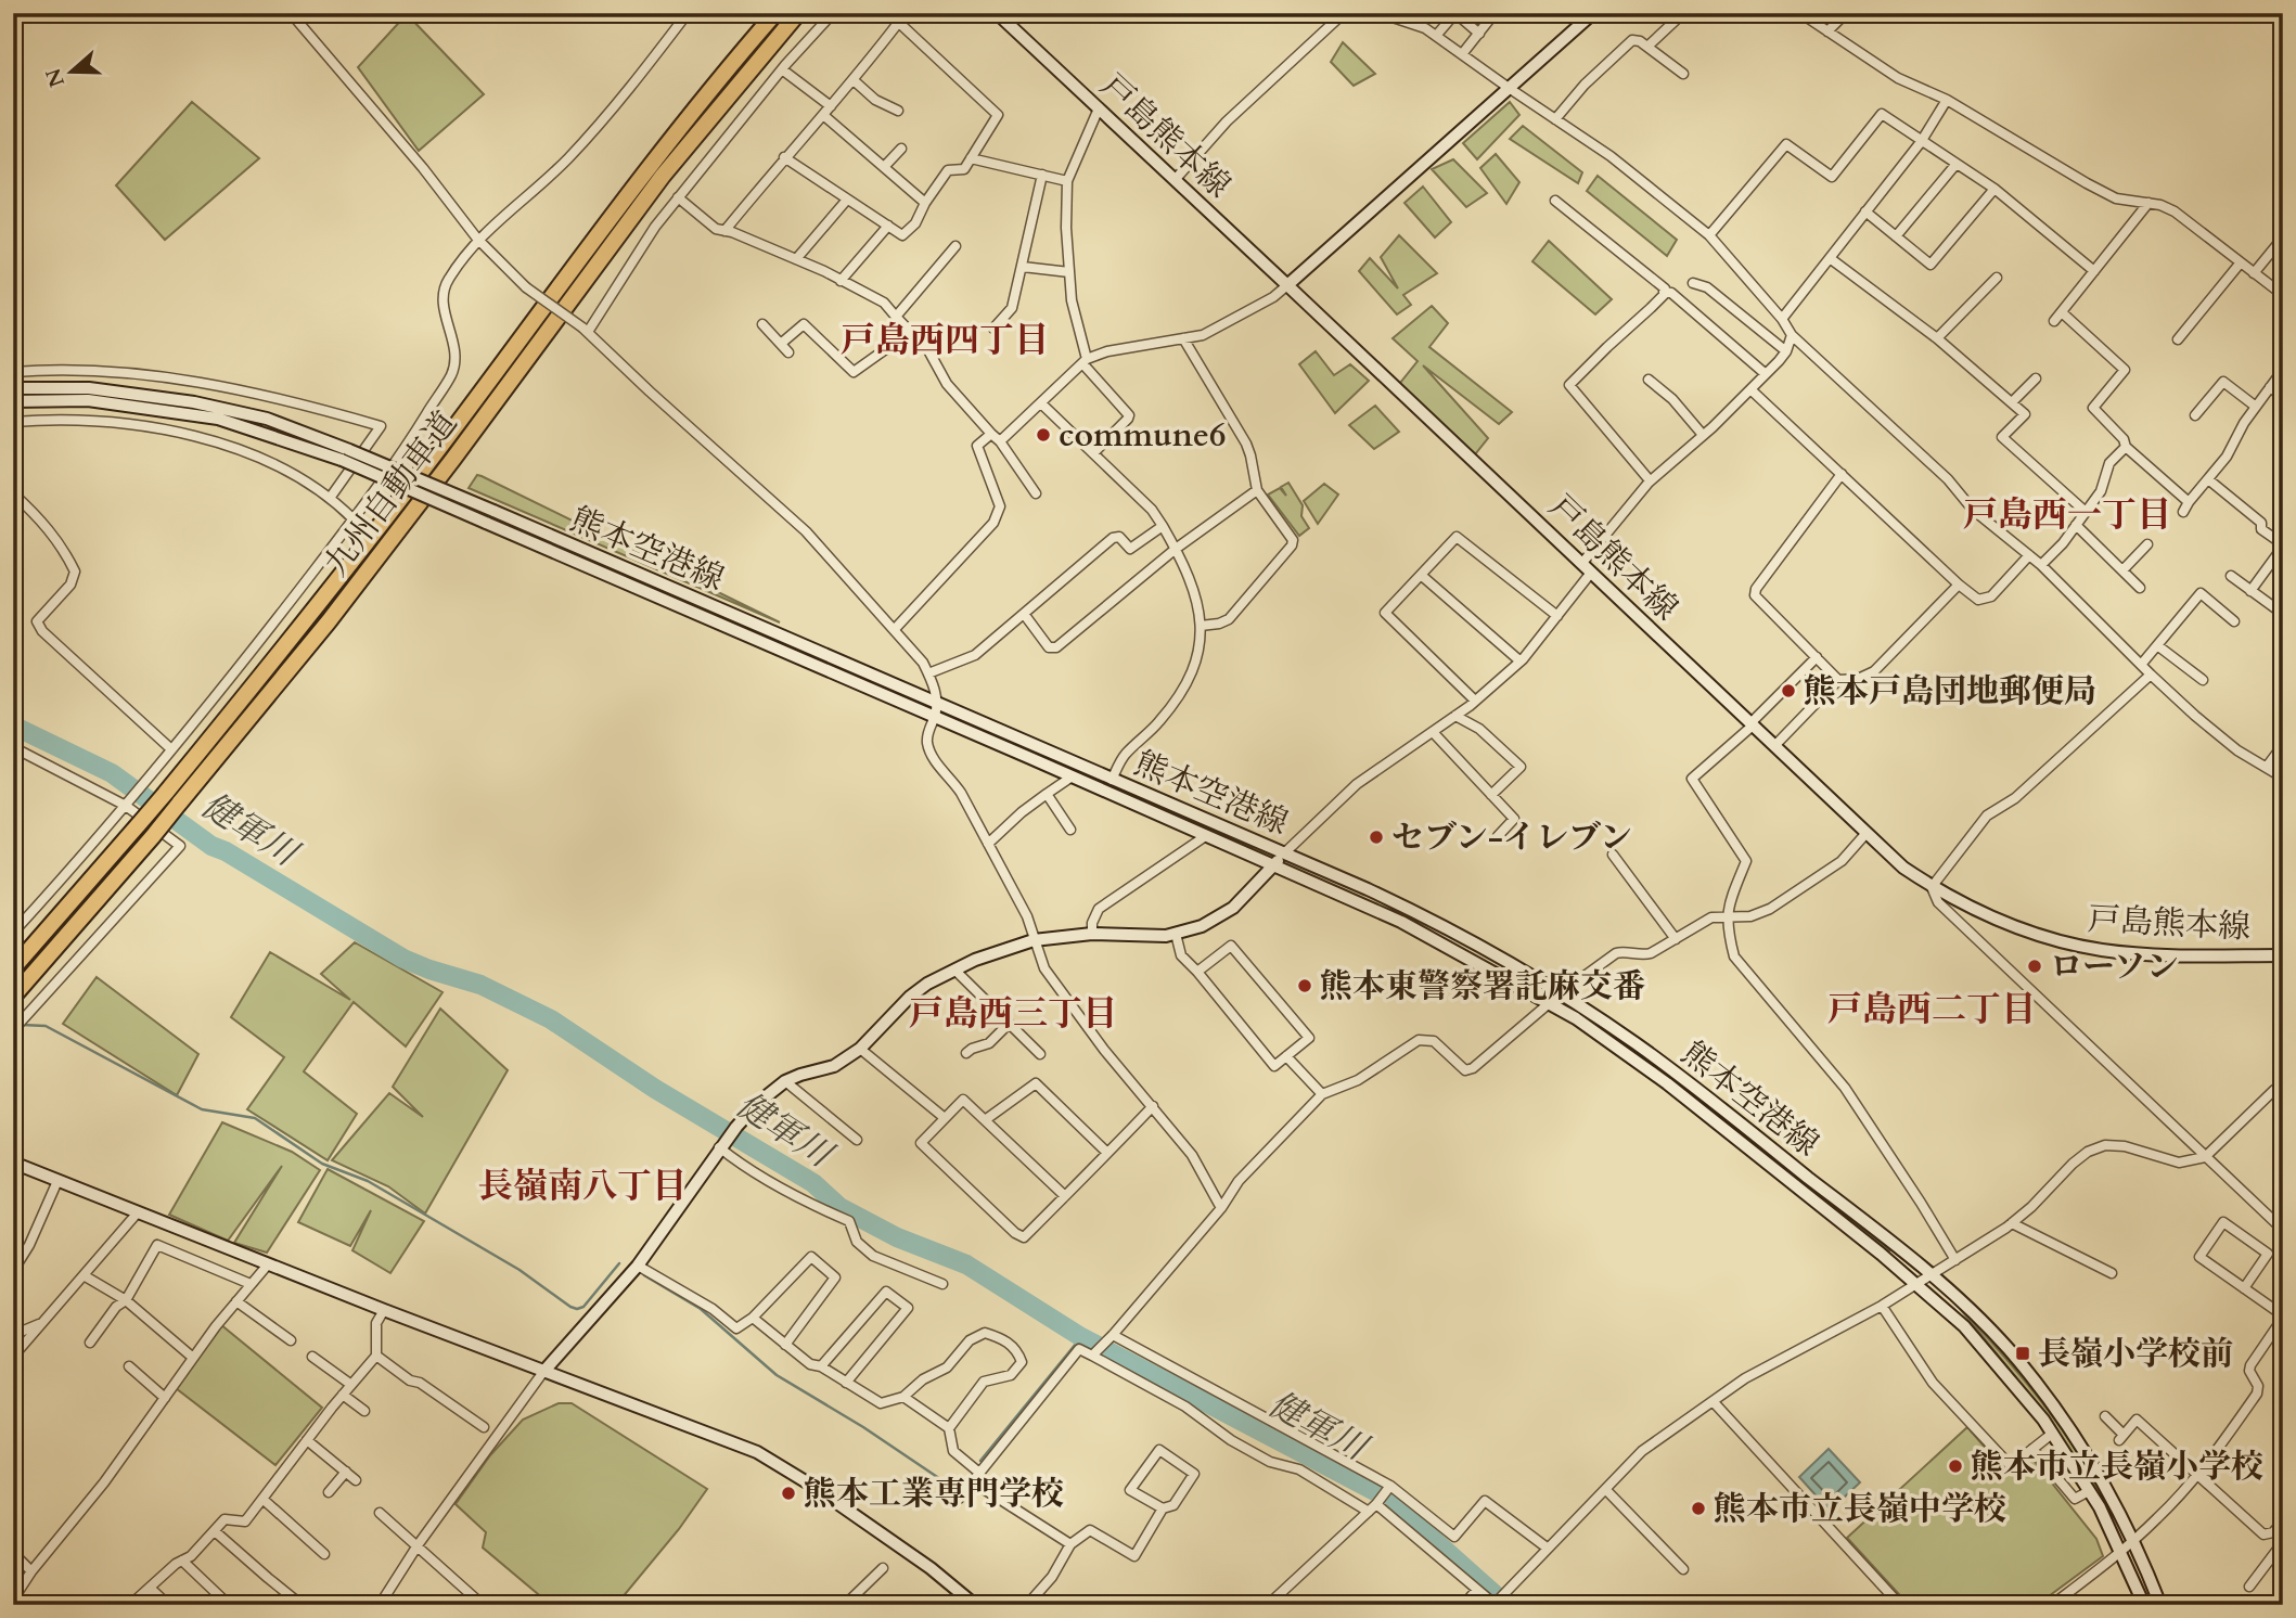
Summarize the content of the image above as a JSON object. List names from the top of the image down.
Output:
{
  "streets": {
    "highway": ["九州自動車道"],
    "main road": ["戸島熊本線", "熊本空港線"]
  },
  "districts": [
    "戸島西四丁目",
    "戸島西一丁目",
    "戸島西二丁目",
    "戸島西三丁目",
    "長嶺南八丁目"
  ],
  "water": ["健軍川"],
  "places": {
    "other": [
      "commune6",
      "熊本戸島団地郵便局",
      "セブン-イレブン",
      "ローソン",
      "熊本東警察署託麻交番",
      "熊本市立長嶺小学校",
      "熊本工業専門学校",
      "熊本市立長嶺中学校"
    ],
    "transit": ["長嶺小学校前"]
  },
  "north": "left"
}
